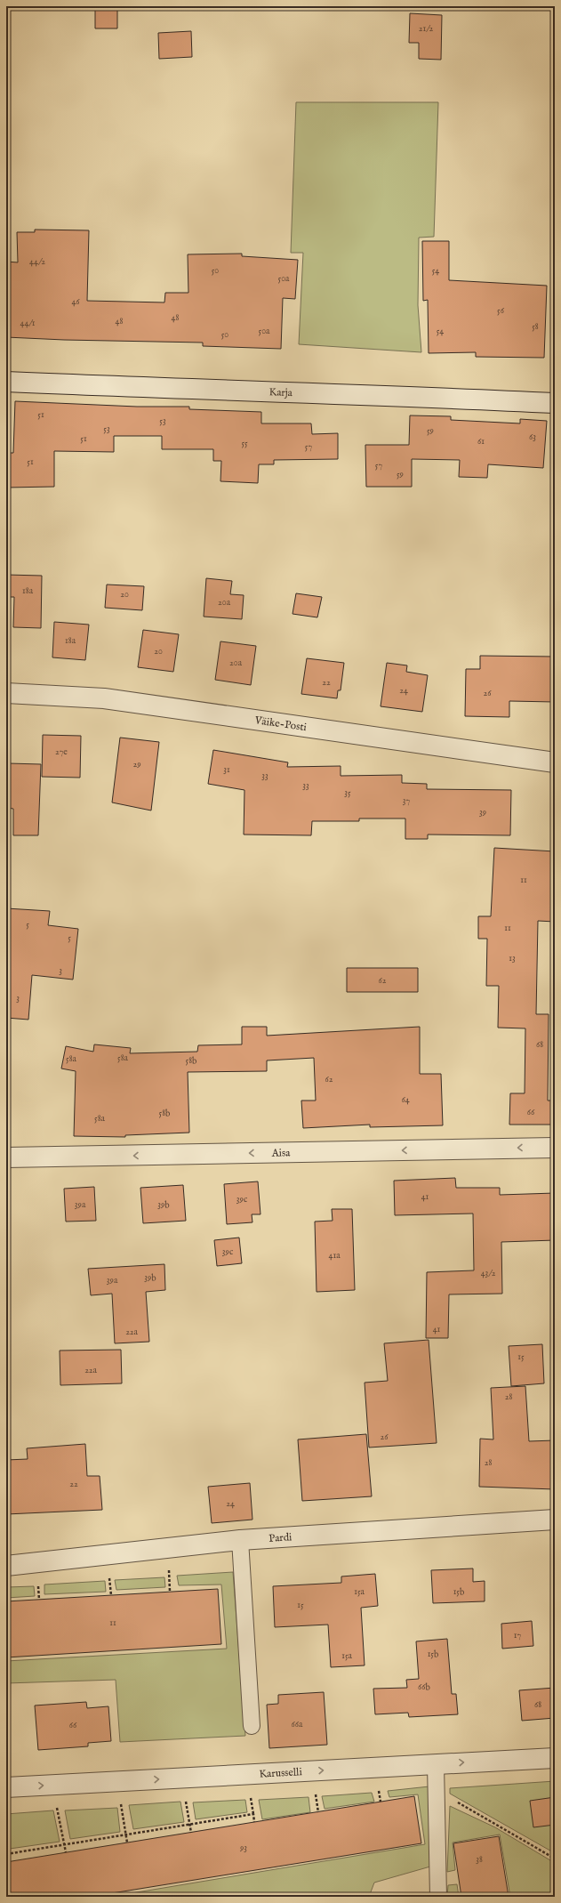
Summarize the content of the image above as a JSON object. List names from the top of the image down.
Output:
{
  "streets": {
    "street": [
      "Karja",
      "Väike-Posti",
      "Aisa",
      "Pardi",
      "Karusselli"
    ]
  },
  "one_way": ["Aisa", "Karusselli"],
  "house_numbers": [
    "21/2",
    "44/2",
    "50",
    "54",
    "50a",
    "46",
    "56",
    "48",
    "48",
    "44/1",
    "58",
    "50a",
    "54",
    "50",
    "51",
    "53",
    "53",
    "59",
    "63",
    "51",
    "61",
    "55",
    "57",
    "51",
    "57",
    "59",
    "18a",
    "20",
    "20a",
    "18a",
    "20",
    "20a",
    "22",
    "24",
    "26",
    "27e",
    "29",
    "31",
    "33",
    "33",
    "35",
    "37",
    "39",
    "11",
    "5",
    "11",
    "5",
    "13",
    "3",
    "62",
    "3",
    "68",
    "58a",
    "58a",
    "58b",
    "62",
    "64",
    "66",
    "58b",
    "58a",
    "41",
    "39c",
    "39a",
    "39b",
    "39c",
    "41a",
    "43/2",
    "39b",
    "39a",
    "41",
    "22a",
    "15",
    "22a",
    "28",
    "26",
    "28",
    "22",
    "24",
    "15a",
    "15b",
    "15",
    "11",
    "17",
    "15b",
    "15a",
    "66b",
    "68",
    "66a",
    "66",
    "93",
    "38"
  ]
}
